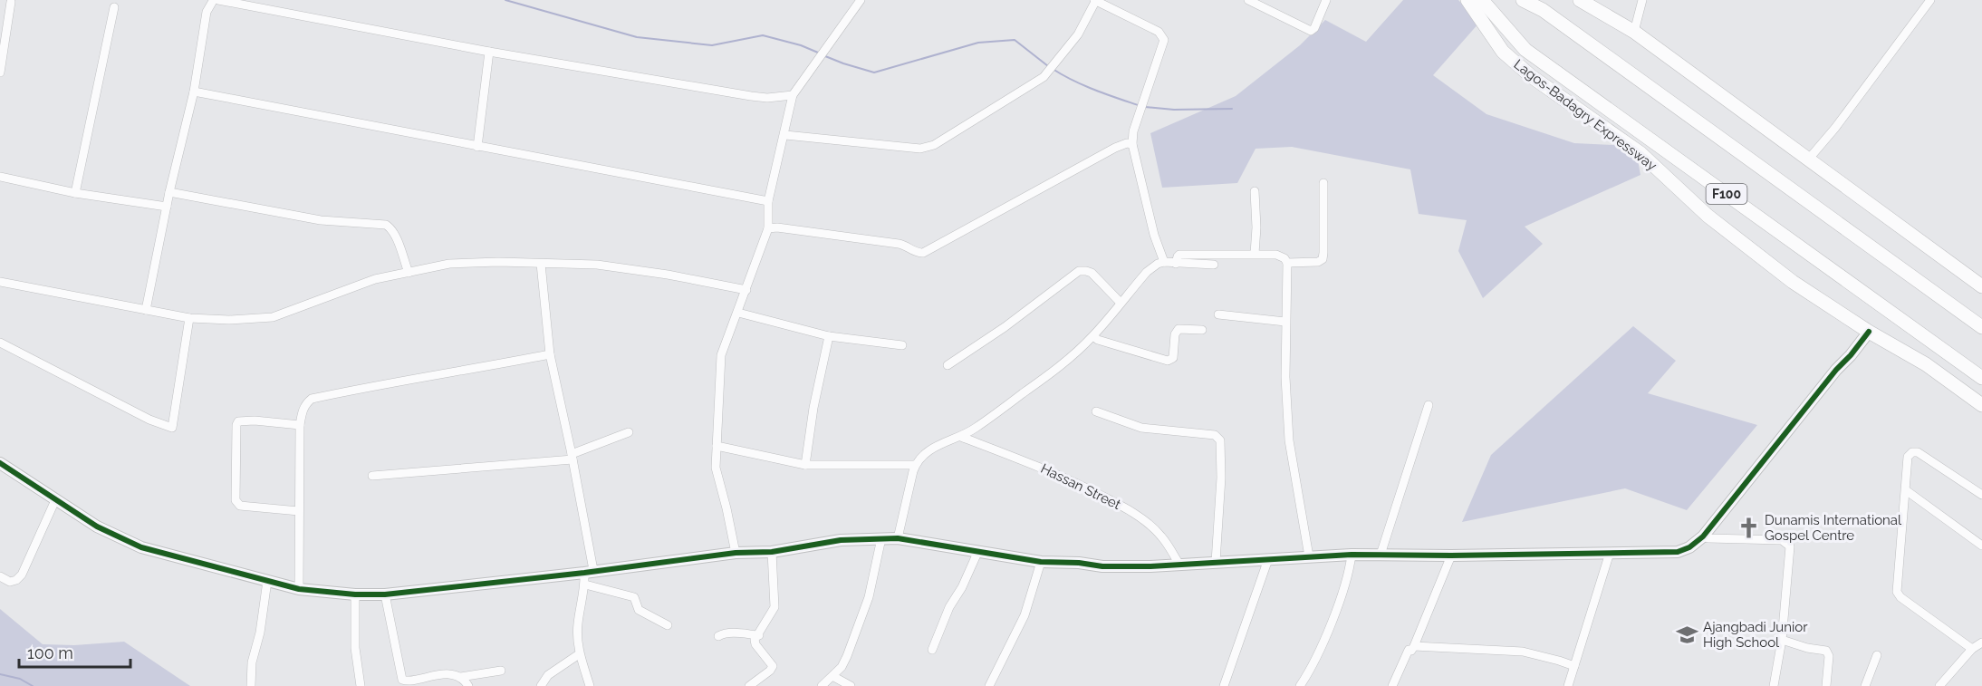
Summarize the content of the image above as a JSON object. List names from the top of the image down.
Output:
{
  "streets": {
    "main road": ["Lagos-Badagry Expressway", "F100"],
    "street": ["Hassan Street"]
  },
  "places": {
    "church": ["Dunamis International Gospel Centre"],
    "school or university": ["Ajangbadi Junior High School"]
  },
  "scale_bar": "100 m"
}
